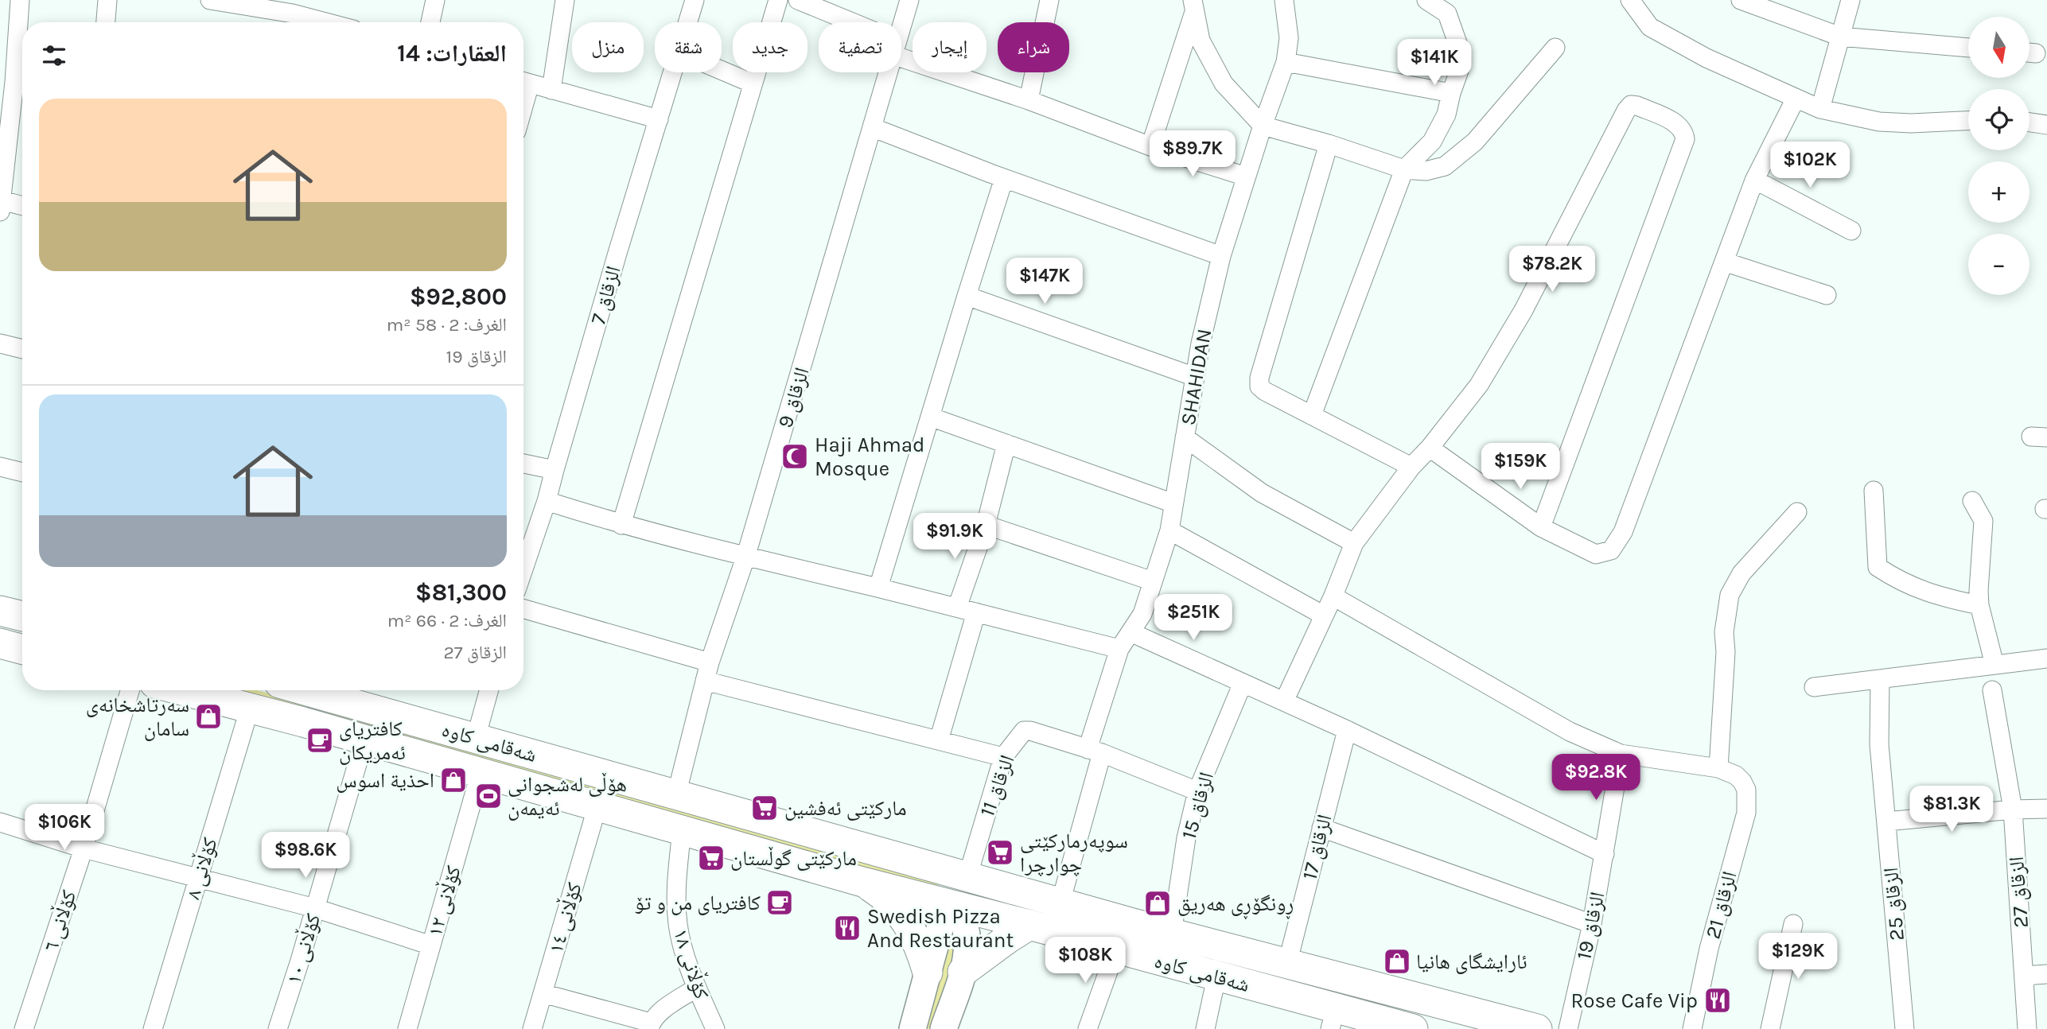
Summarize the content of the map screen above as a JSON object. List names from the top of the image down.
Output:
{
  "streets": {
    "main road": ["شەقامی کاوە"],
    "street": [
      "الزقاق 7",
      "SHAHIDAN",
      "الزقاق 9",
      "الزقاق 11",
      "الزقاق 15",
      "الزقاق 17",
      "کۆڵانی ٨",
      "الزقاق 27",
      "کۆڵانی ١٢",
      "الزقاق 25",
      "الزقاق 21",
      "کۆڵانی ١٤",
      "کۆڵانی ٦",
      "الزقاق 19",
      "کۆڵانی ١٠",
      "کۆڵانی ١٨"
    ]
  },
  "crossings": [
    ["SHAHIDAN", "شەقامی کاوە"],
    ["SHAHIDAN", "الزقاق 11"],
    ["الزقاق 9", "شەقامی کاوە"],
    ["شەقامی کاوە", "الزقاق 11"],
    ["شەقامی کاوە", "الزقاق 15"],
    ["شەقامی کاوە", "الزقاق 17"],
    ["شەقامی کاوە", "کۆڵانی ٨"],
    ["شەقامی کاوە", "کۆڵانی ١٢"],
    ["شەقامی کاوە", "کۆڵانی ١٤"],
    ["شەقامی کاوە", "کۆڵانی ١٠"],
    ["شەقامی کاوە", "کۆڵانی ١٨"]
  ],
  "places": {
    "mosque": ["Haji Ahmad Mosque"],
    "shop": [
      "سەرتاشخانەی سامان",
      "احذية اسوس",
      "ڕونگۆڕی هەریق",
      "ئارایشگای هانیا"
    ],
    "cafe": ["کافتریای ئەمریکان", "کافتریای من و تۆ"],
    "sports": ["هۆڵی لەشجوانی ئەیمەن"],
    "supermarket": ["مارکێتی ئەفشین", "سوپەرمارکێتی چوارچرا", "مارکێتی گوڵستان"],
    "restaurant": ["Swedish Pizza And Restaurant", "Rose Cafe Vip"]
  },
  "north": "bottom",
  "page": {
    "map_buttons": ["+", "−"],
    "chip": [
      "شراء",
      "إيجار",
      "تصفية",
      "جديد",
      "شقة",
      "منزل"
    ],
    "heading": "العقارات: 14",
    "price": [
      "$141K",
      "$89.7K",
      "$102K",
      "$78.2K",
      "$147K",
      "$159K",
      "$91.9K",
      "$251K",
      "$92.8K",
      "$81.3K",
      "$106K",
      "$98.6K",
      "$129K",
      "$108K"
    ],
    "list": [
      {
        "name": "$92,800",
        "note": "الغرف: 2 · 58 m² · الزقاق 19"
      },
      {
        "name": "$81,300",
        "note": "الغرف: 2 · 66 m² · الزقاق 27"
      }
    ]
  }
}
